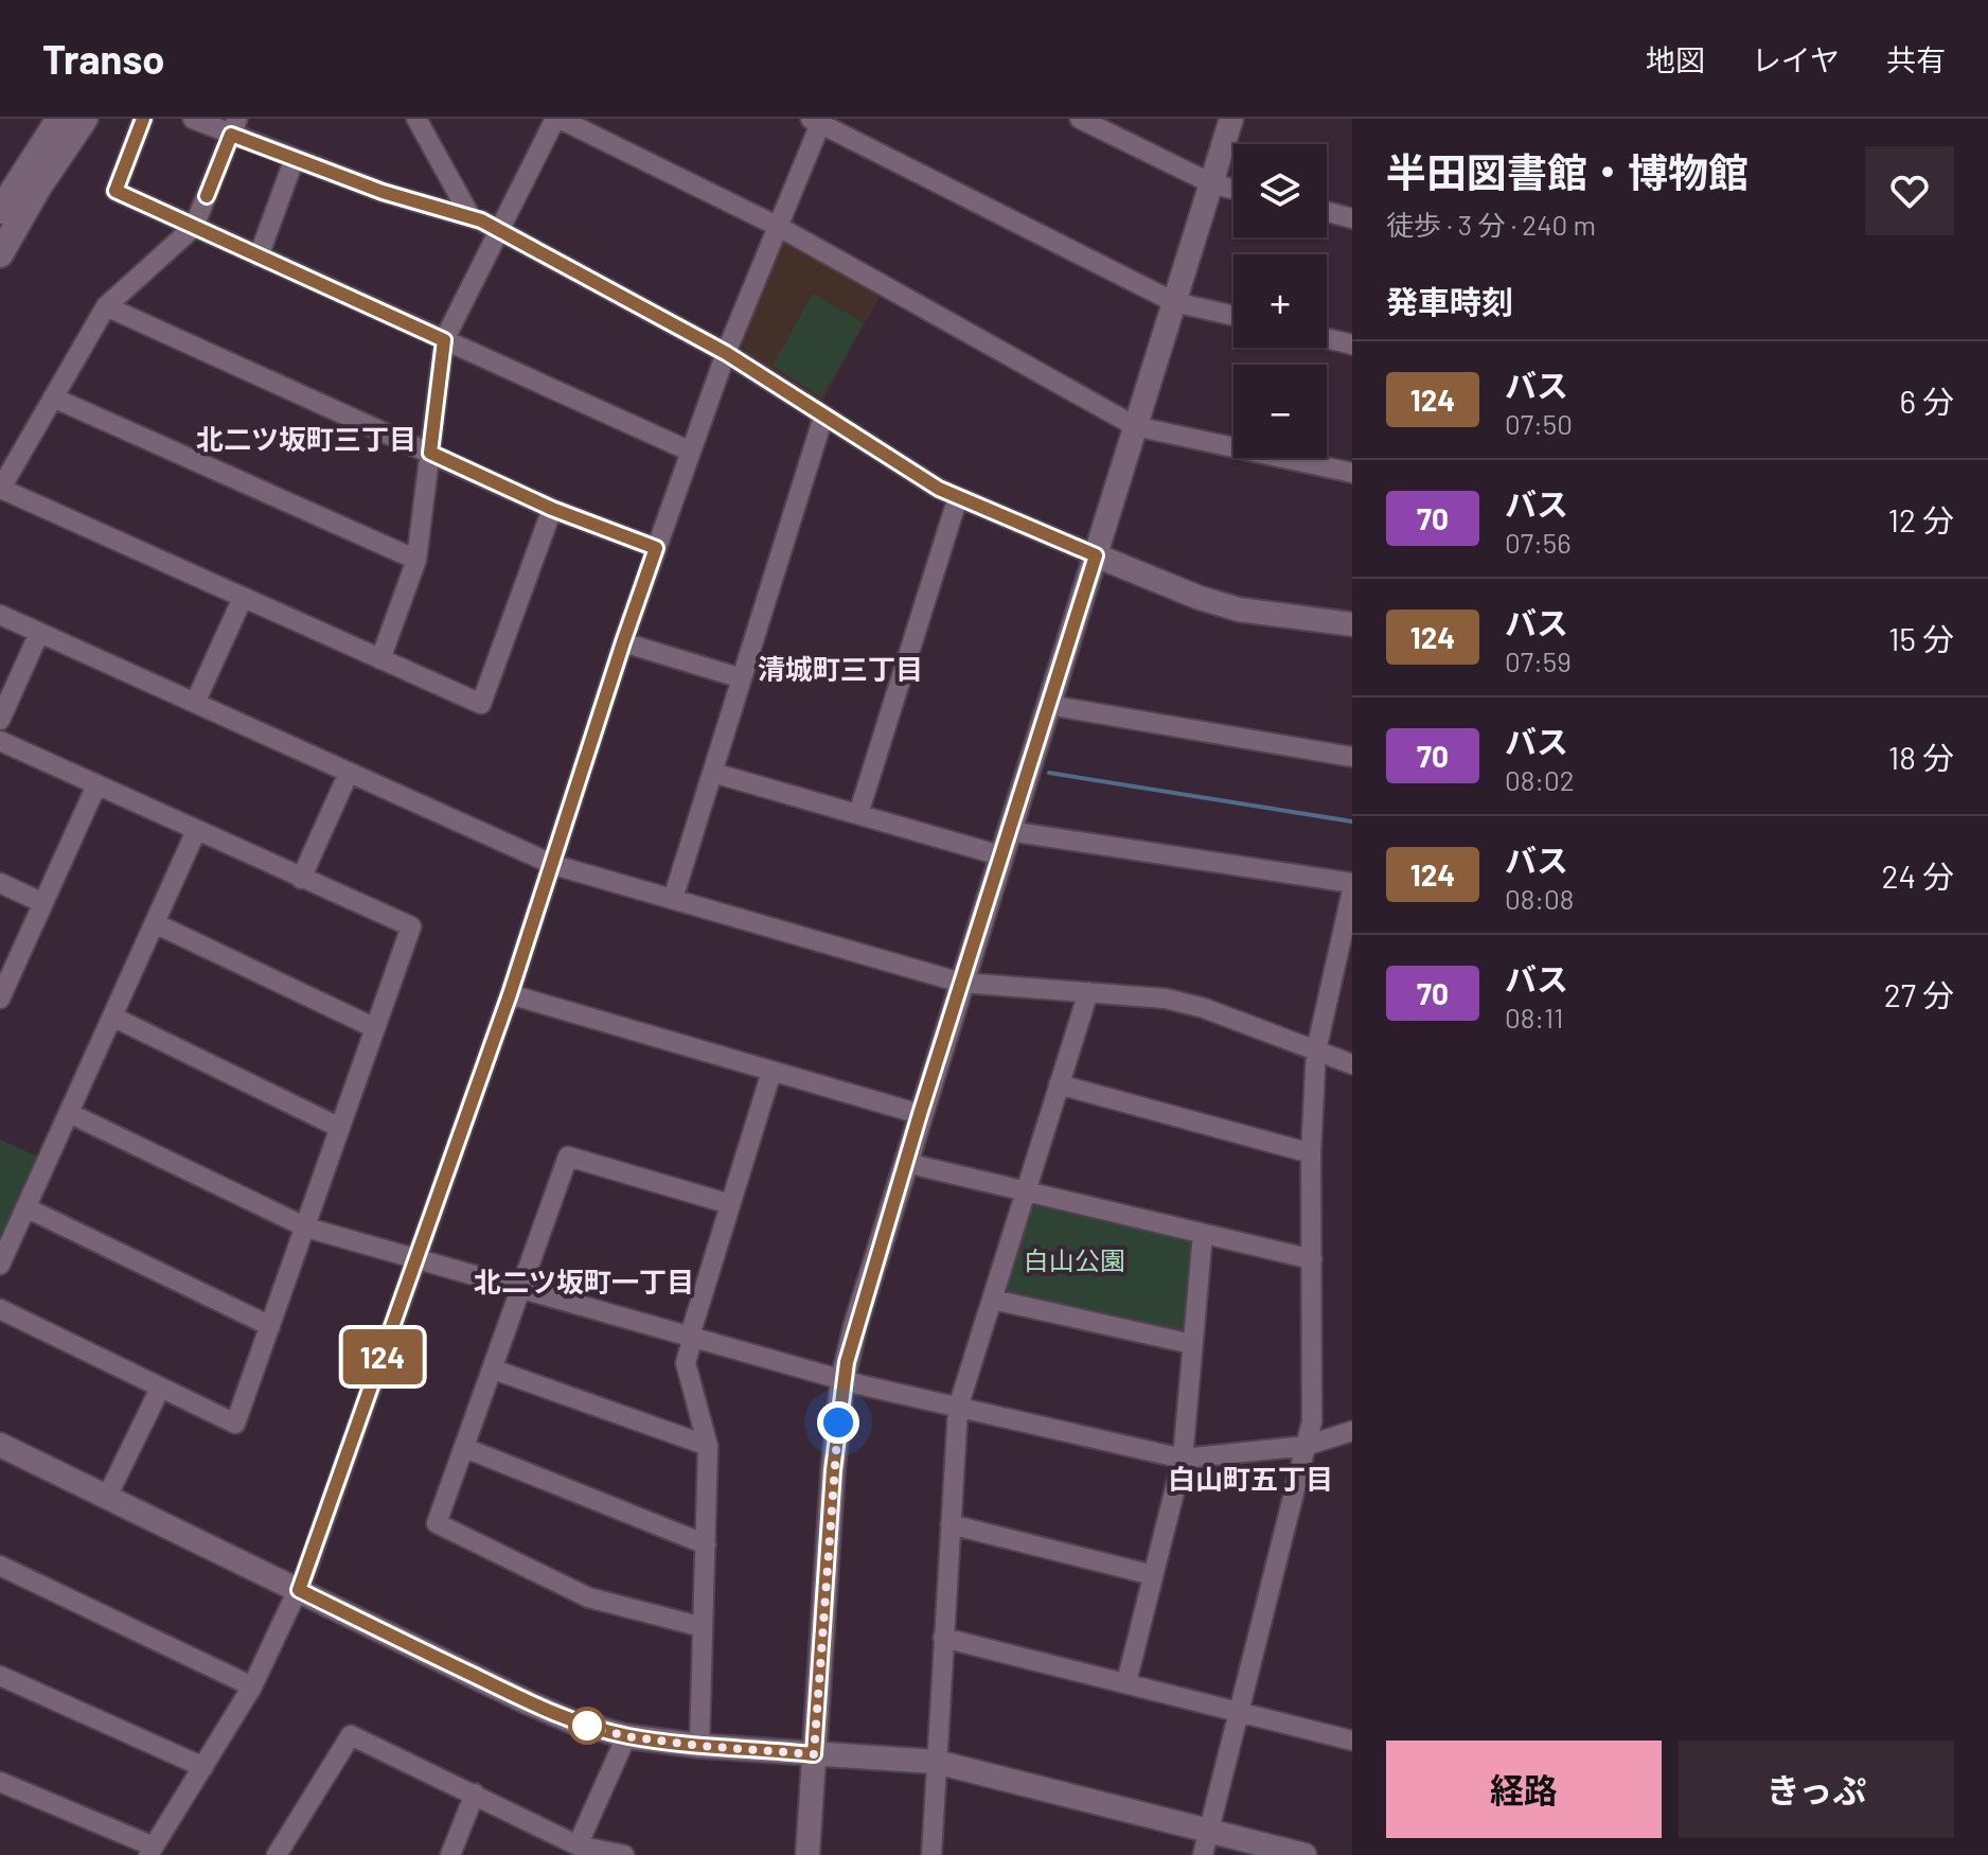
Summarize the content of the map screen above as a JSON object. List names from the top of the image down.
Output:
{
  "districts": [
    "北二ツ坂町三丁目",
    "清城町三丁目",
    "北二ツ坂町一丁目",
    "白山町五丁目"
  ],
  "parks": ["白山公園"],
  "lines": ["bus line 124"],
  "page": {
    "header": "Transo",
    "nav": ["地図", "レイヤ", "共有"],
    "on_map": "124",
    "heading": [
      ["半田図書館・博物館", "徒歩 · 3 分 · 240 m"],
      "発車時刻"
    ],
    "map_buttons": ["+", "−"],
    "list": [
      {
        "mark": "124",
        "name": "バス",
        "note": "07:50",
        "value": "6 分"
      },
      {
        "mark": "70",
        "name": "バス",
        "note": "07:56",
        "value": "12 分"
      },
      {
        "mark": "124",
        "name": "バス",
        "note": "07:59",
        "value": "15 分"
      },
      {
        "mark": "70",
        "name": "バス",
        "note": "08:02",
        "value": "18 分"
      },
      {
        "mark": "124",
        "name": "バス",
        "note": "08:08",
        "value": "24 分"
      },
      {
        "mark": "70",
        "name": "バス",
        "note": "08:11",
        "value": "27 分"
      }
    ],
    "buttons": ["経路", "きっぷ"]
  }
}
